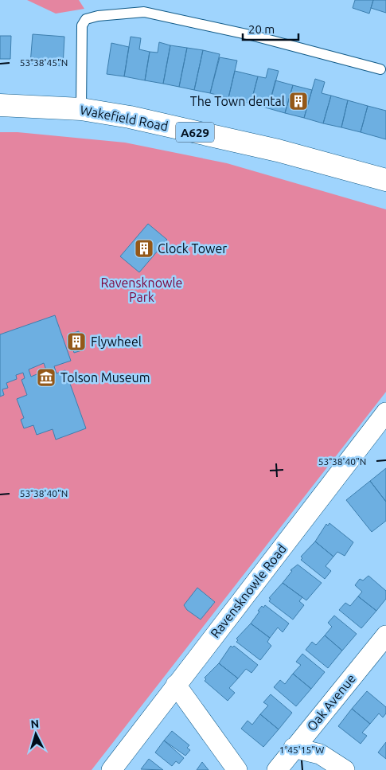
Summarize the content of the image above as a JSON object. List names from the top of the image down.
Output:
{
  "streets": {
    "highway": ["Wakefield Road", "A629"],
    "street": ["Ravensknowle Road", "Oak Avenue"]
  },
  "parks": ["Ravensknowle Park"],
  "places": {
    "building": ["The Town dental", "Clock Tower", "Flywheel"],
    "museum": ["Tolson Museum"]
  },
  "scale_bar": "20 m",
  "north": "top",
  "coordinates": ["53°38'45\"N", "53°38'40\"N", "1°45'15\"W"]
}
